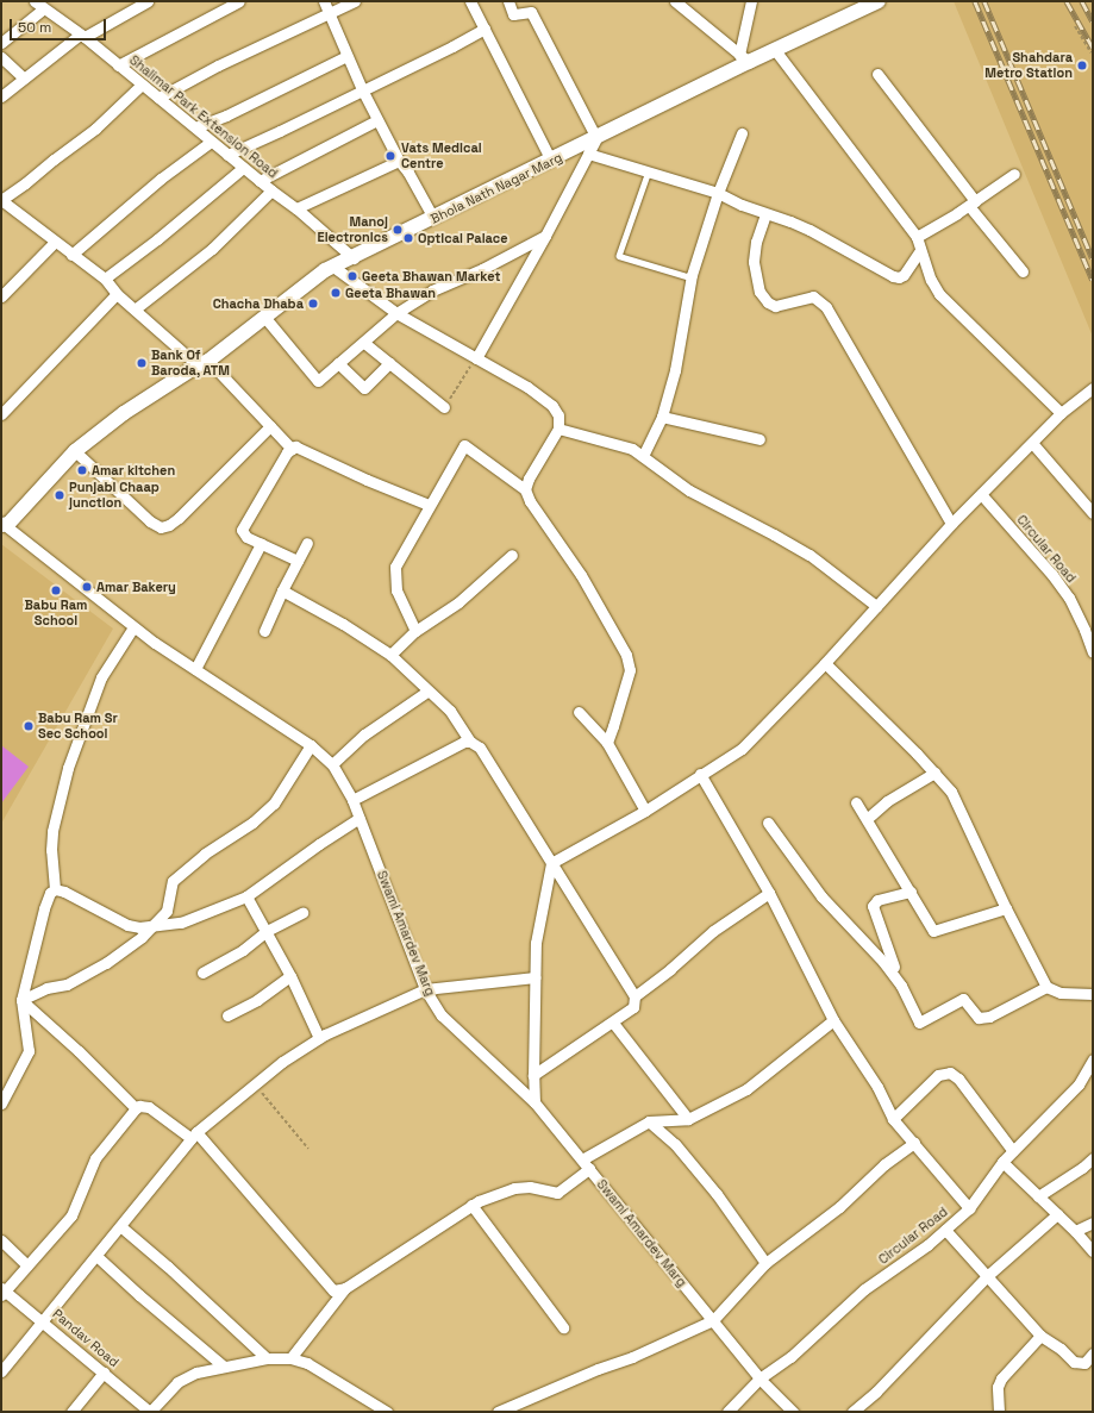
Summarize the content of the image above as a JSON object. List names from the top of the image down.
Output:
{
  "streets": {
    "street": [
      "Shalimar Park Extension Road",
      "Bhola Nath Nagar Marg",
      "Circular Road",
      "Swami Amardev Marg",
      "Pandav Road"
    ]
  },
  "crossings": [
    ["Shalimar Park Extension Road", "Bhola Nath Nagar Marg"],
    ["Bhola Nath Nagar Marg", "Swami Amardev Marg"],
    ["Circular Road", "Swami Amardev Marg"]
  ],
  "places": [
    "Shahdara Metro Station",
    "Vats Medical Centre",
    "Manoj Electronics",
    "Optical Palace",
    "Geeta Bhawan Market",
    "Geeta Bhawan",
    "Chacha Dhaba",
    "Bank Of Baroda, ATM",
    "Amar kitchen",
    "Punjabi Chaap junction",
    "Amar Bakery",
    "Babu Ram School",
    "Babu Ram Sr Sec School"
  ],
  "scale_bar": "50 m"
}
